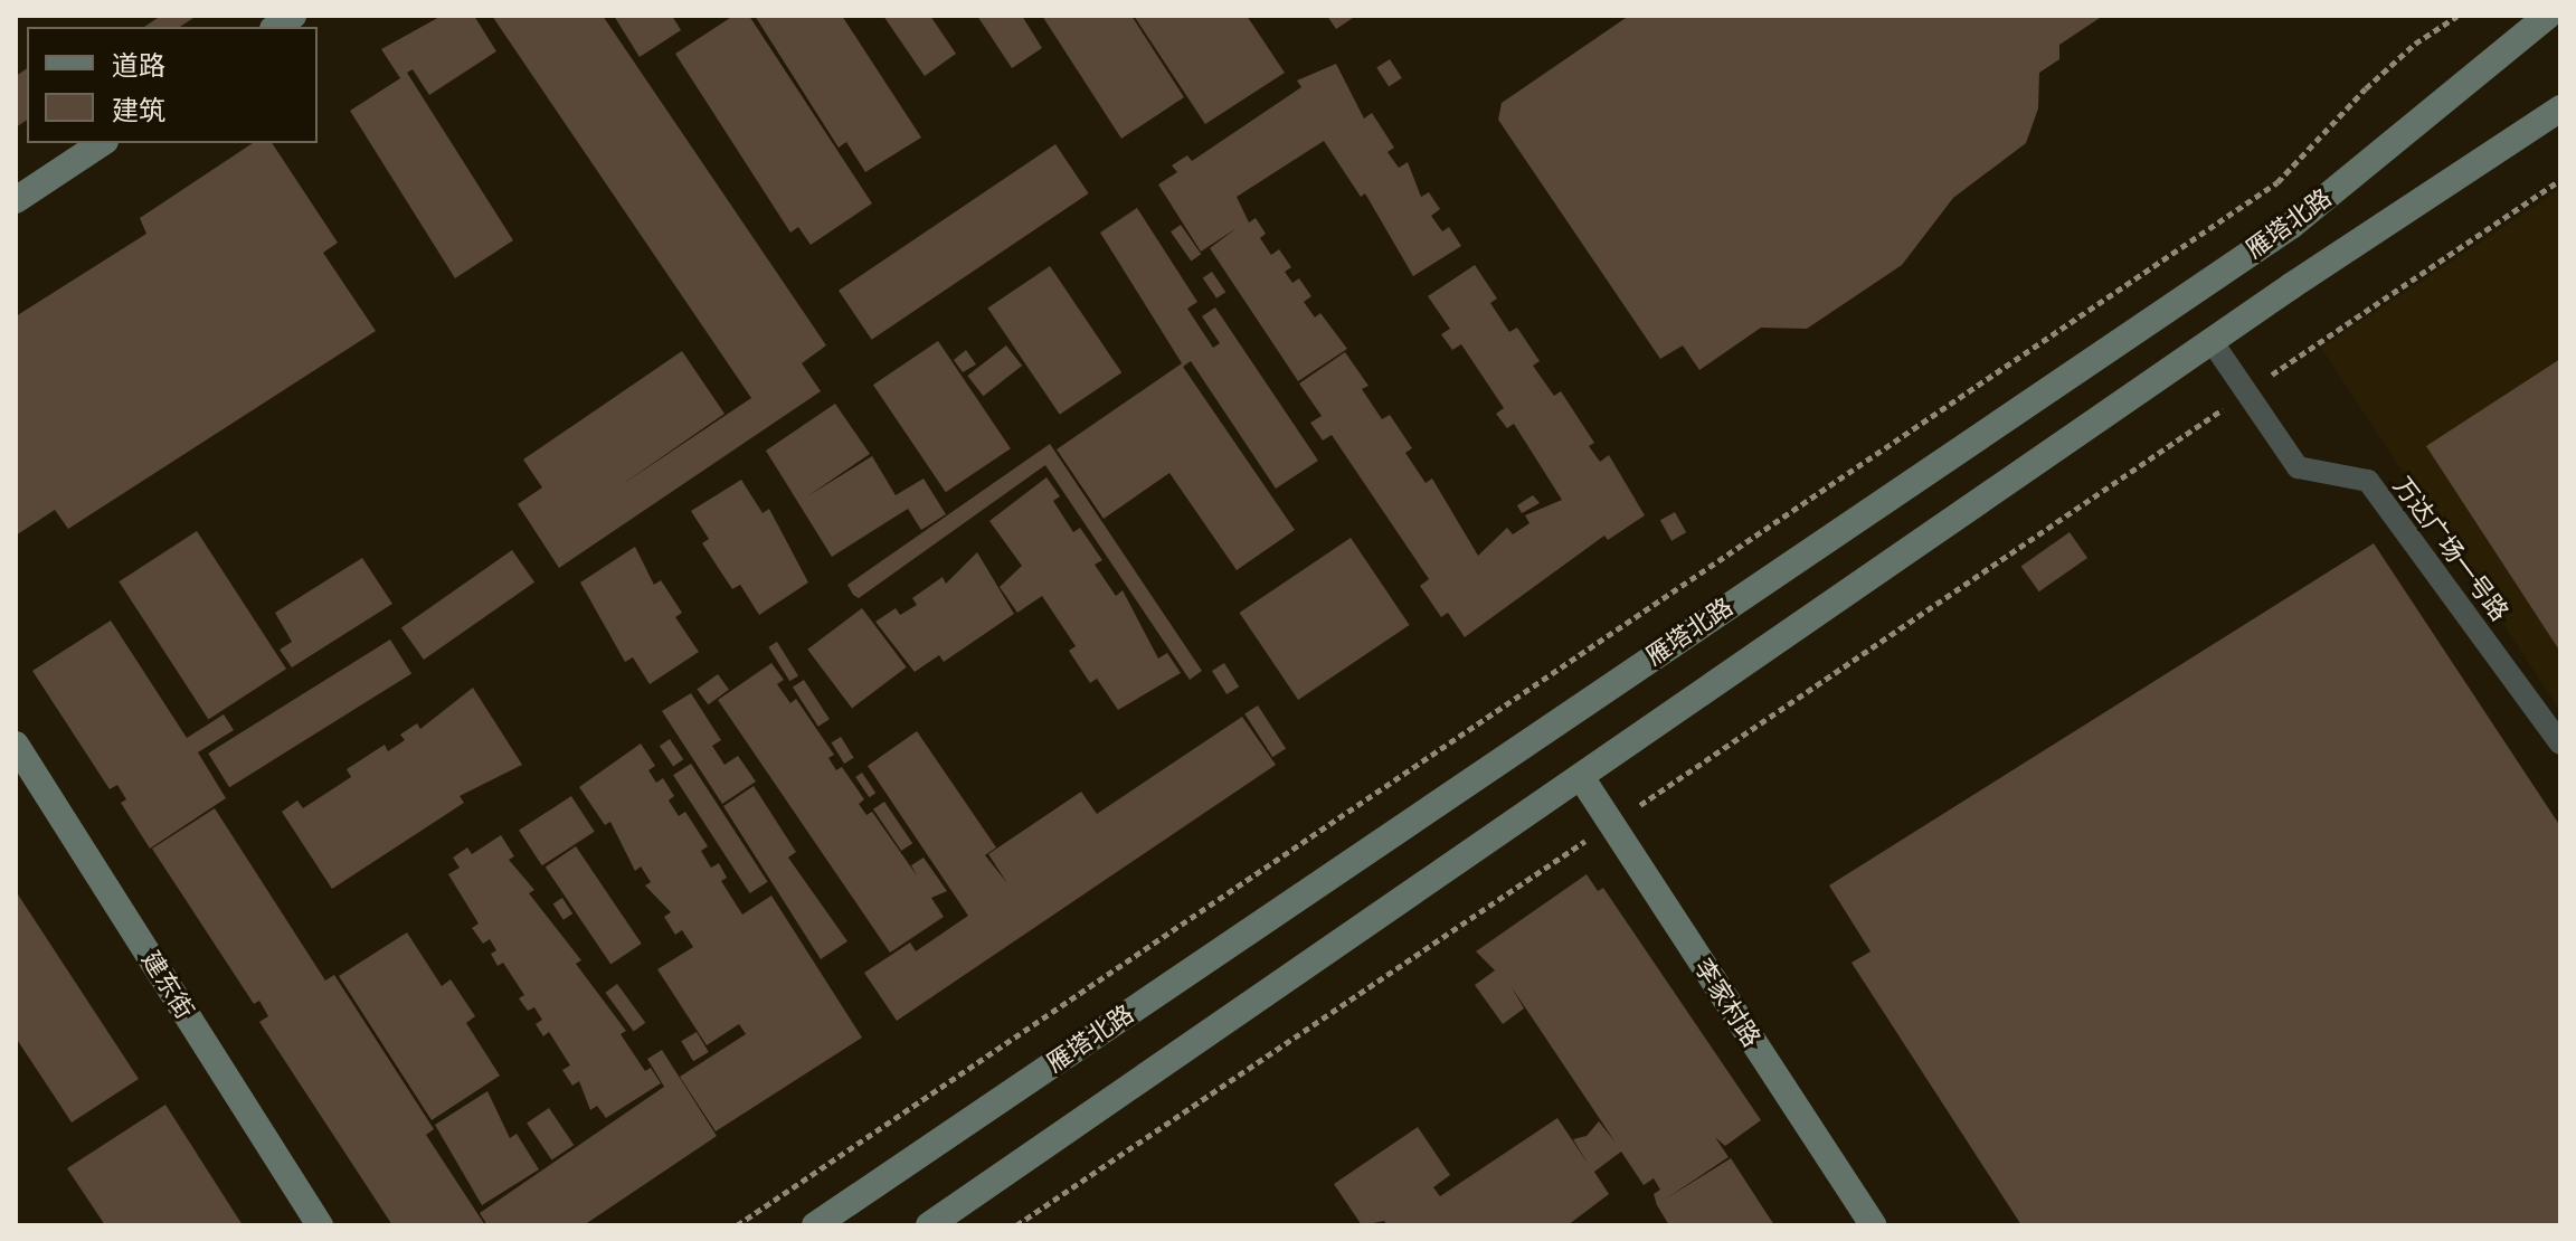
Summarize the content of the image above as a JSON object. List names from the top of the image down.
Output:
{
  "streets": {
    "main road": ["雁塔北路", "建东街", "李家村路"],
    "lane": ["万达广场一号路"]
  },
  "crossings": [
    ["雁塔北路", "万达广场一号路"],
    ["雁塔北路", "李家村路"]
  ],
  "legend": ["道路", "建筑"]
}
